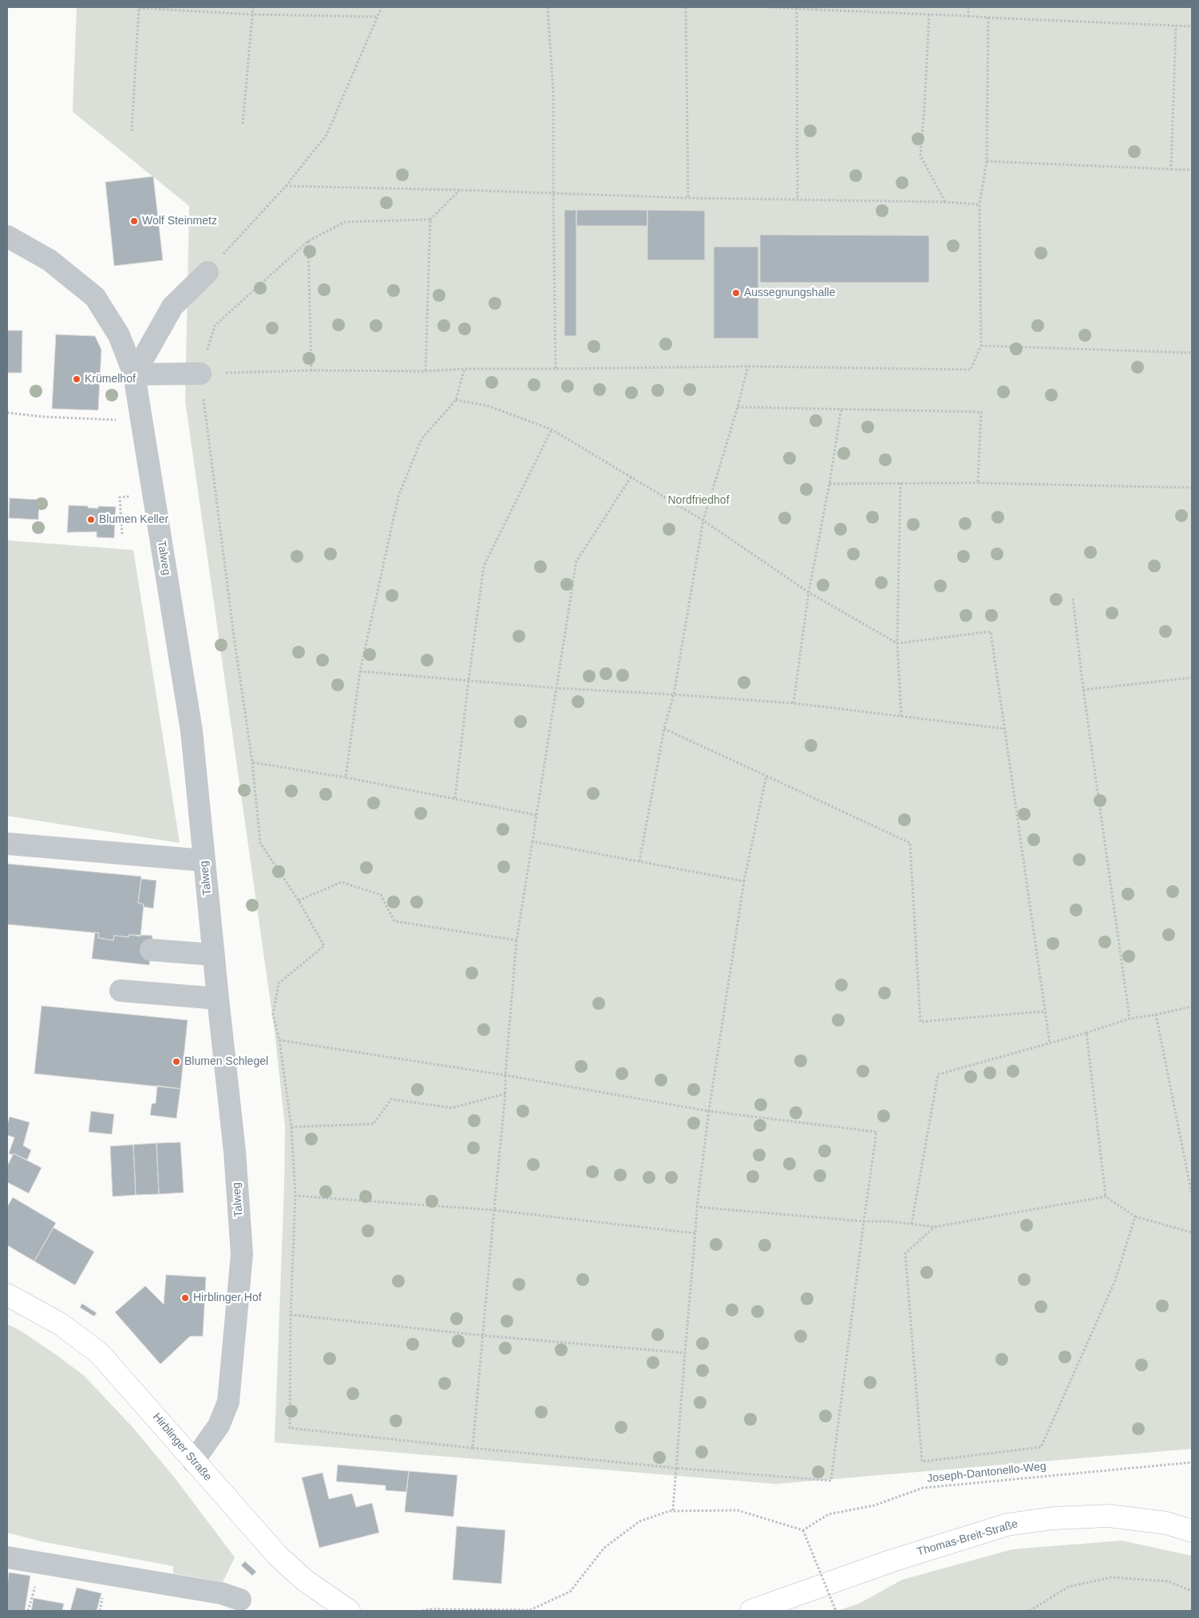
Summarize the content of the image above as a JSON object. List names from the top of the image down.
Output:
{
  "streets": {
    "main road": ["Hirblinger Straße", "Thomas-Breit-Straße"],
    "street": ["Talweg"],
    "path": ["Joseph-Dantonello-Weg"]
  },
  "crossings": [
    ["Talweg", "Hirblinger Straße"]
  ],
  "parks": ["Nordfriedhof"],
  "places": [
    "Wolf Steinmetz",
    "Aussegnungshalle",
    "Krümelhof",
    "Blumen Keller",
    "Blumen Schlegel",
    "Hirblinger Hof"
  ]
}
